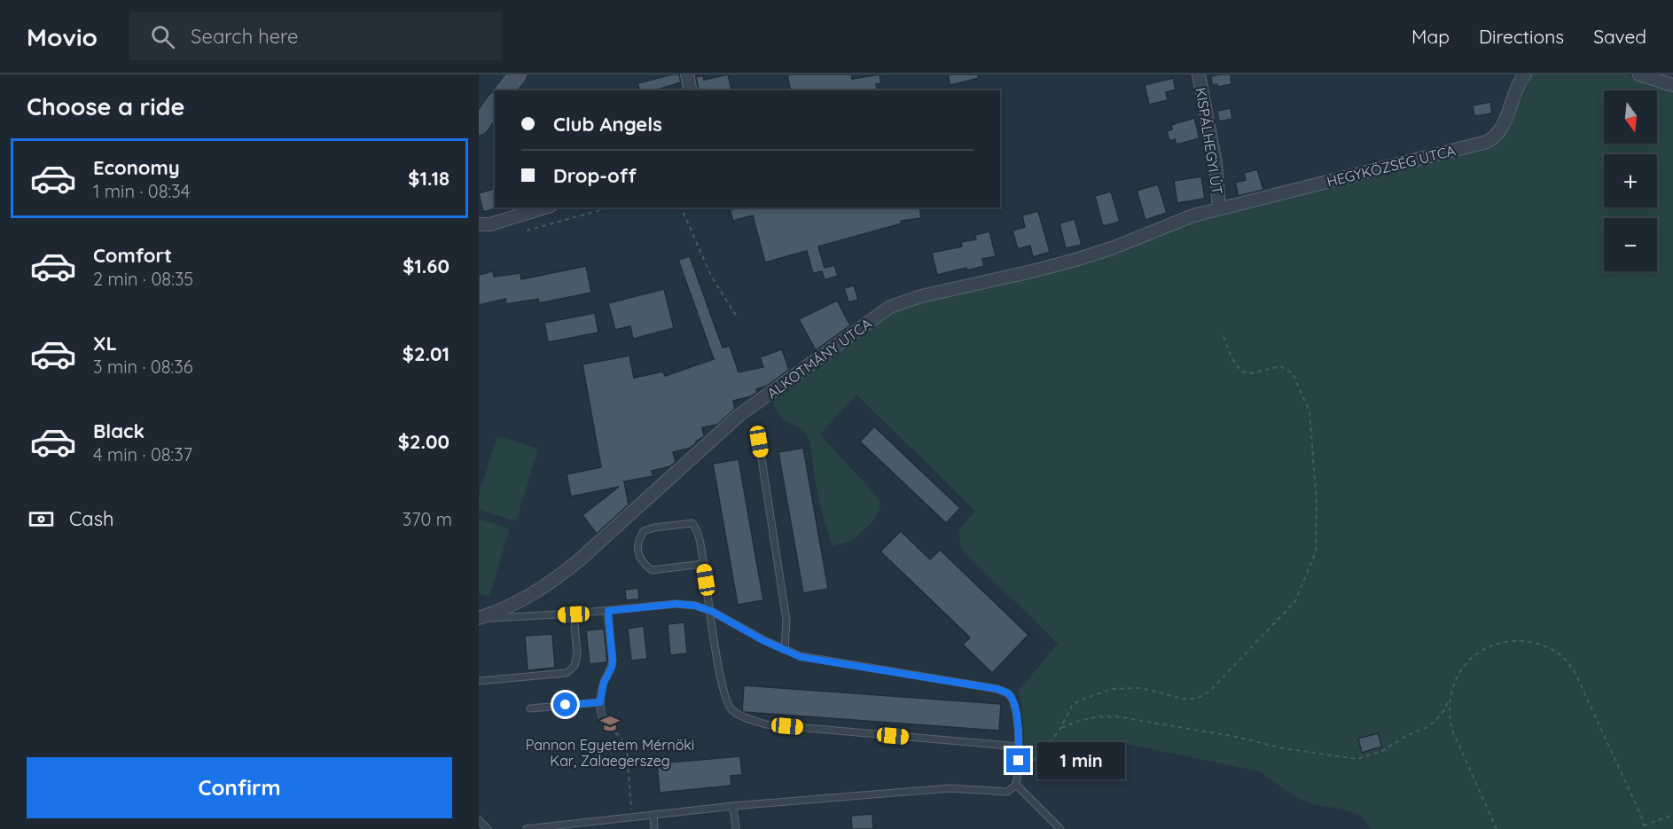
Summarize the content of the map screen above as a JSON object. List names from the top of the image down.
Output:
{
  "streets": {
    "street": ["KISPÁLHEGYI ÚT", "HEGYKÖZSÉG UTCA", "ALKOTMÁNY UTCA"]
  },
  "crossings": [
    ["KISPÁLHEGYI ÚT", "HEGYKÖZSÉG UTCA"],
    ["KISPÁLHEGYI ÚT", "ALKOTMÁNY UTCA"],
    ["HEGYKÖZSÉG UTCA", "ALKOTMÁNY UTCA"]
  ],
  "places": {
    "school or university": ["Pannon Egyetem Mérnöki Kar, Zalaegerszeg"]
  },
  "north": "bottom",
  "page": {
    "header": "Movio",
    "search": "Search here",
    "nav": ["Map", "Directions", "Saved"],
    "heading": "Choose a ride",
    "map_buttons": ["+", "−"],
    "banner": ["Club Angels", "Drop-off"],
    "list": [
      {
        "name": "Economy",
        "note": "1 min · 08:34",
        "value": "$1.18"
      },
      {
        "name": "Comfort",
        "note": "2 min · 08:35",
        "value": "$1.60"
      },
      {
        "name": "XL",
        "note": "3 min · 08:36",
        "value": "$2.01"
      },
      {
        "name": "Black",
        "note": "4 min · 08:37",
        "value": "$2.00"
      }
    ],
    "pay": ["Cash", "370 m"],
    "bubble": "1 min",
    "buttons": "Confirm"
  }
}
